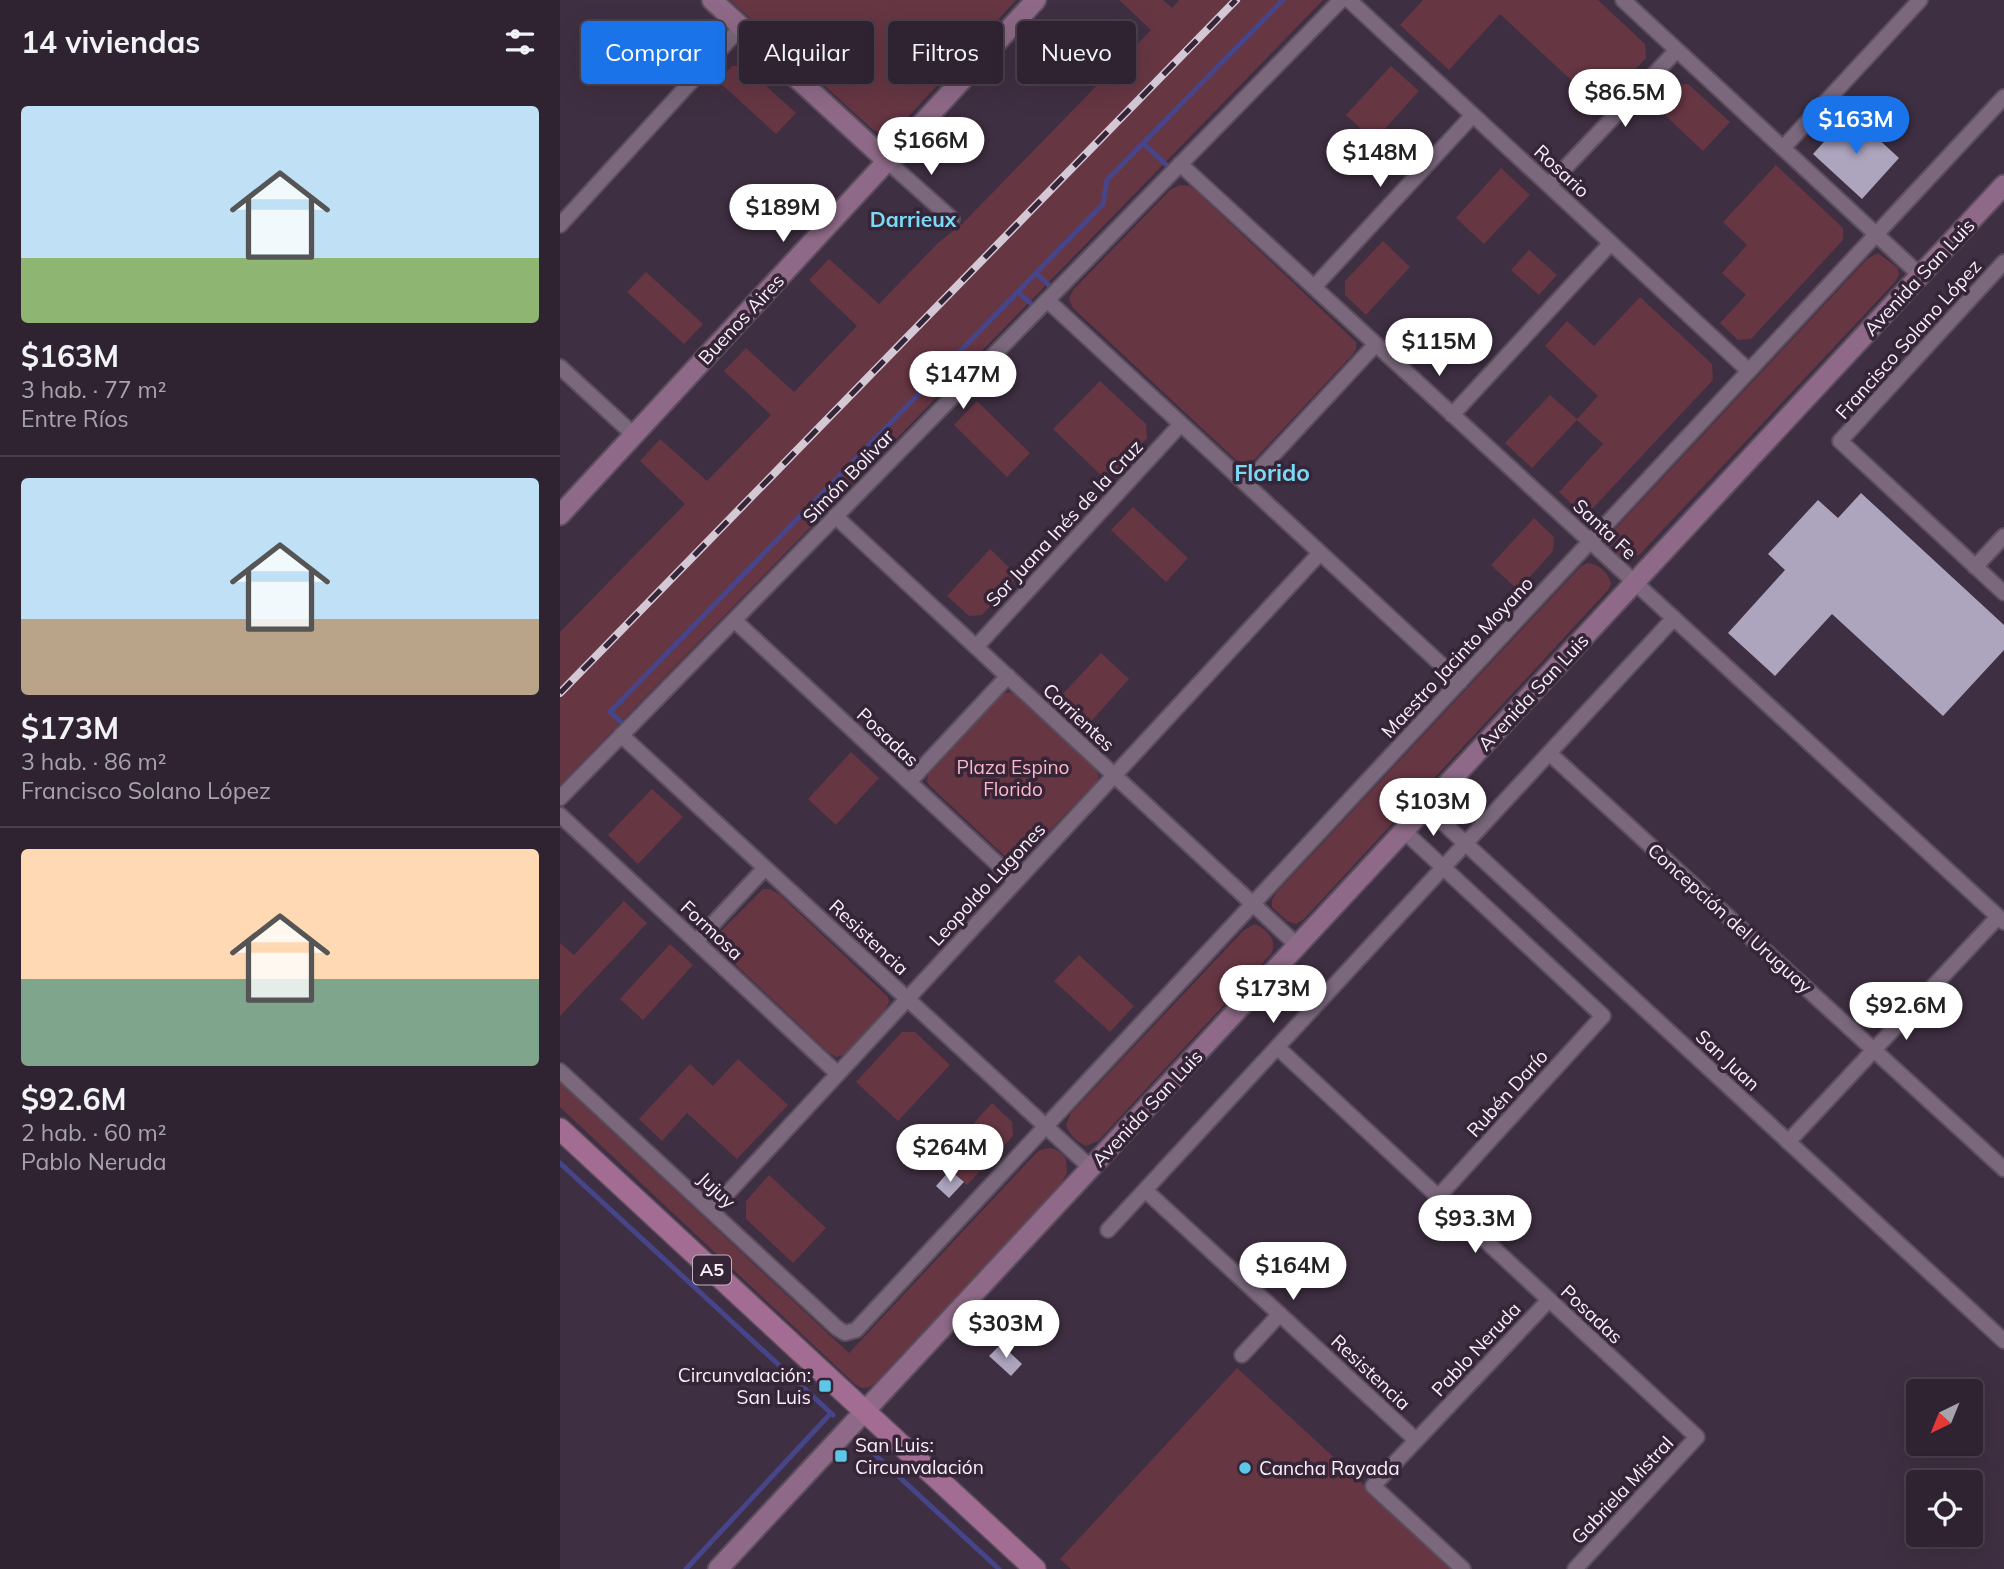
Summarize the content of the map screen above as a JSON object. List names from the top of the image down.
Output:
{
  "streets": {
    "main road": ["Avenida San Luis", "Buenos Aires", "A5"],
    "street": [
      "Rosario",
      "Francisco Solano López",
      "Simón Bolivar",
      "Sor Juana Inés de la Cruz",
      "Santa Fe",
      "Maestro Jacinto Moyano",
      "Corrientes",
      "Posadas",
      "Leopoldo Lugones",
      "Concepción del Uruguay",
      "Formosa",
      "Resistencia",
      "San Juan",
      "Rubén Darío",
      "Jujuy",
      "Pablo Neruda",
      "Gabriela Mistral"
    ]
  },
  "crossings": [
    ["Rosario", "Maestro Jacinto Moyano"],
    ["Avenida San Luis", "Santa Fe"],
    ["Avenida San Luis", "Corrientes"],
    ["Avenida San Luis", "Resistencia"],
    ["Avenida San Luis", "San Juan"],
    ["Avenida San Luis", "A5"],
    ["Simón Bolivar", "Santa Fe"],
    ["Simón Bolivar", "Corrientes"],
    ["Simón Bolivar", "Posadas"],
    ["Simón Bolivar", "Resistencia"],
    ["Sor Juana Inés de la Cruz", "Corrientes"],
    ["Santa Fe", "Maestro Jacinto Moyano"],
    ["Maestro Jacinto Moyano", "Corrientes"],
    ["Maestro Jacinto Moyano", "Resistencia"],
    ["Maestro Jacinto Moyano", "Jujuy"],
    ["Corrientes", "Leopoldo Lugones"],
    ["Posadas", "Leopoldo Lugones"],
    ["Posadas", "Rubén Darío"],
    ["Posadas", "Pablo Neruda"],
    ["Posadas", "Gabriela Mistral"],
    ["Leopoldo Lugones", "Formosa"],
    ["Leopoldo Lugones", "Resistencia"],
    ["Leopoldo Lugones", "Jujuy"],
    ["Resistencia", "Pablo Neruda"]
  ],
  "districts": ["Darrieux", "Florido"],
  "parks": ["Plaza Espino Florido"],
  "places": {
    "transit": ["Circunvalación: San Luis", "San Luis: Circunvalación"],
    "other": ["Cancha Rayada"]
  },
  "north": "bottom left",
  "page": {
    "heading": "14 viviendas",
    "chip": [
      "Comprar",
      "Alquilar",
      "Filtros",
      "Nuevo"
    ],
    "price": [
      "$86.5M",
      "$163M",
      "$166M",
      "$148M",
      "$189M",
      "$115M",
      "$147M",
      "$103M",
      "$173M",
      "$92.6M",
      "$264M",
      "$93.3M",
      "$164M",
      "$303M"
    ],
    "list": [
      {
        "name": "$163M",
        "note": "3 hab. · 77 m² · Entre Ríos"
      },
      {
        "name": "$173M",
        "note": "3 hab. · 86 m² · Francisco Solano López"
      },
      {
        "name": "$92.6M",
        "note": "2 hab. · 60 m² · Pablo Neruda"
      }
    ]
  }
}
